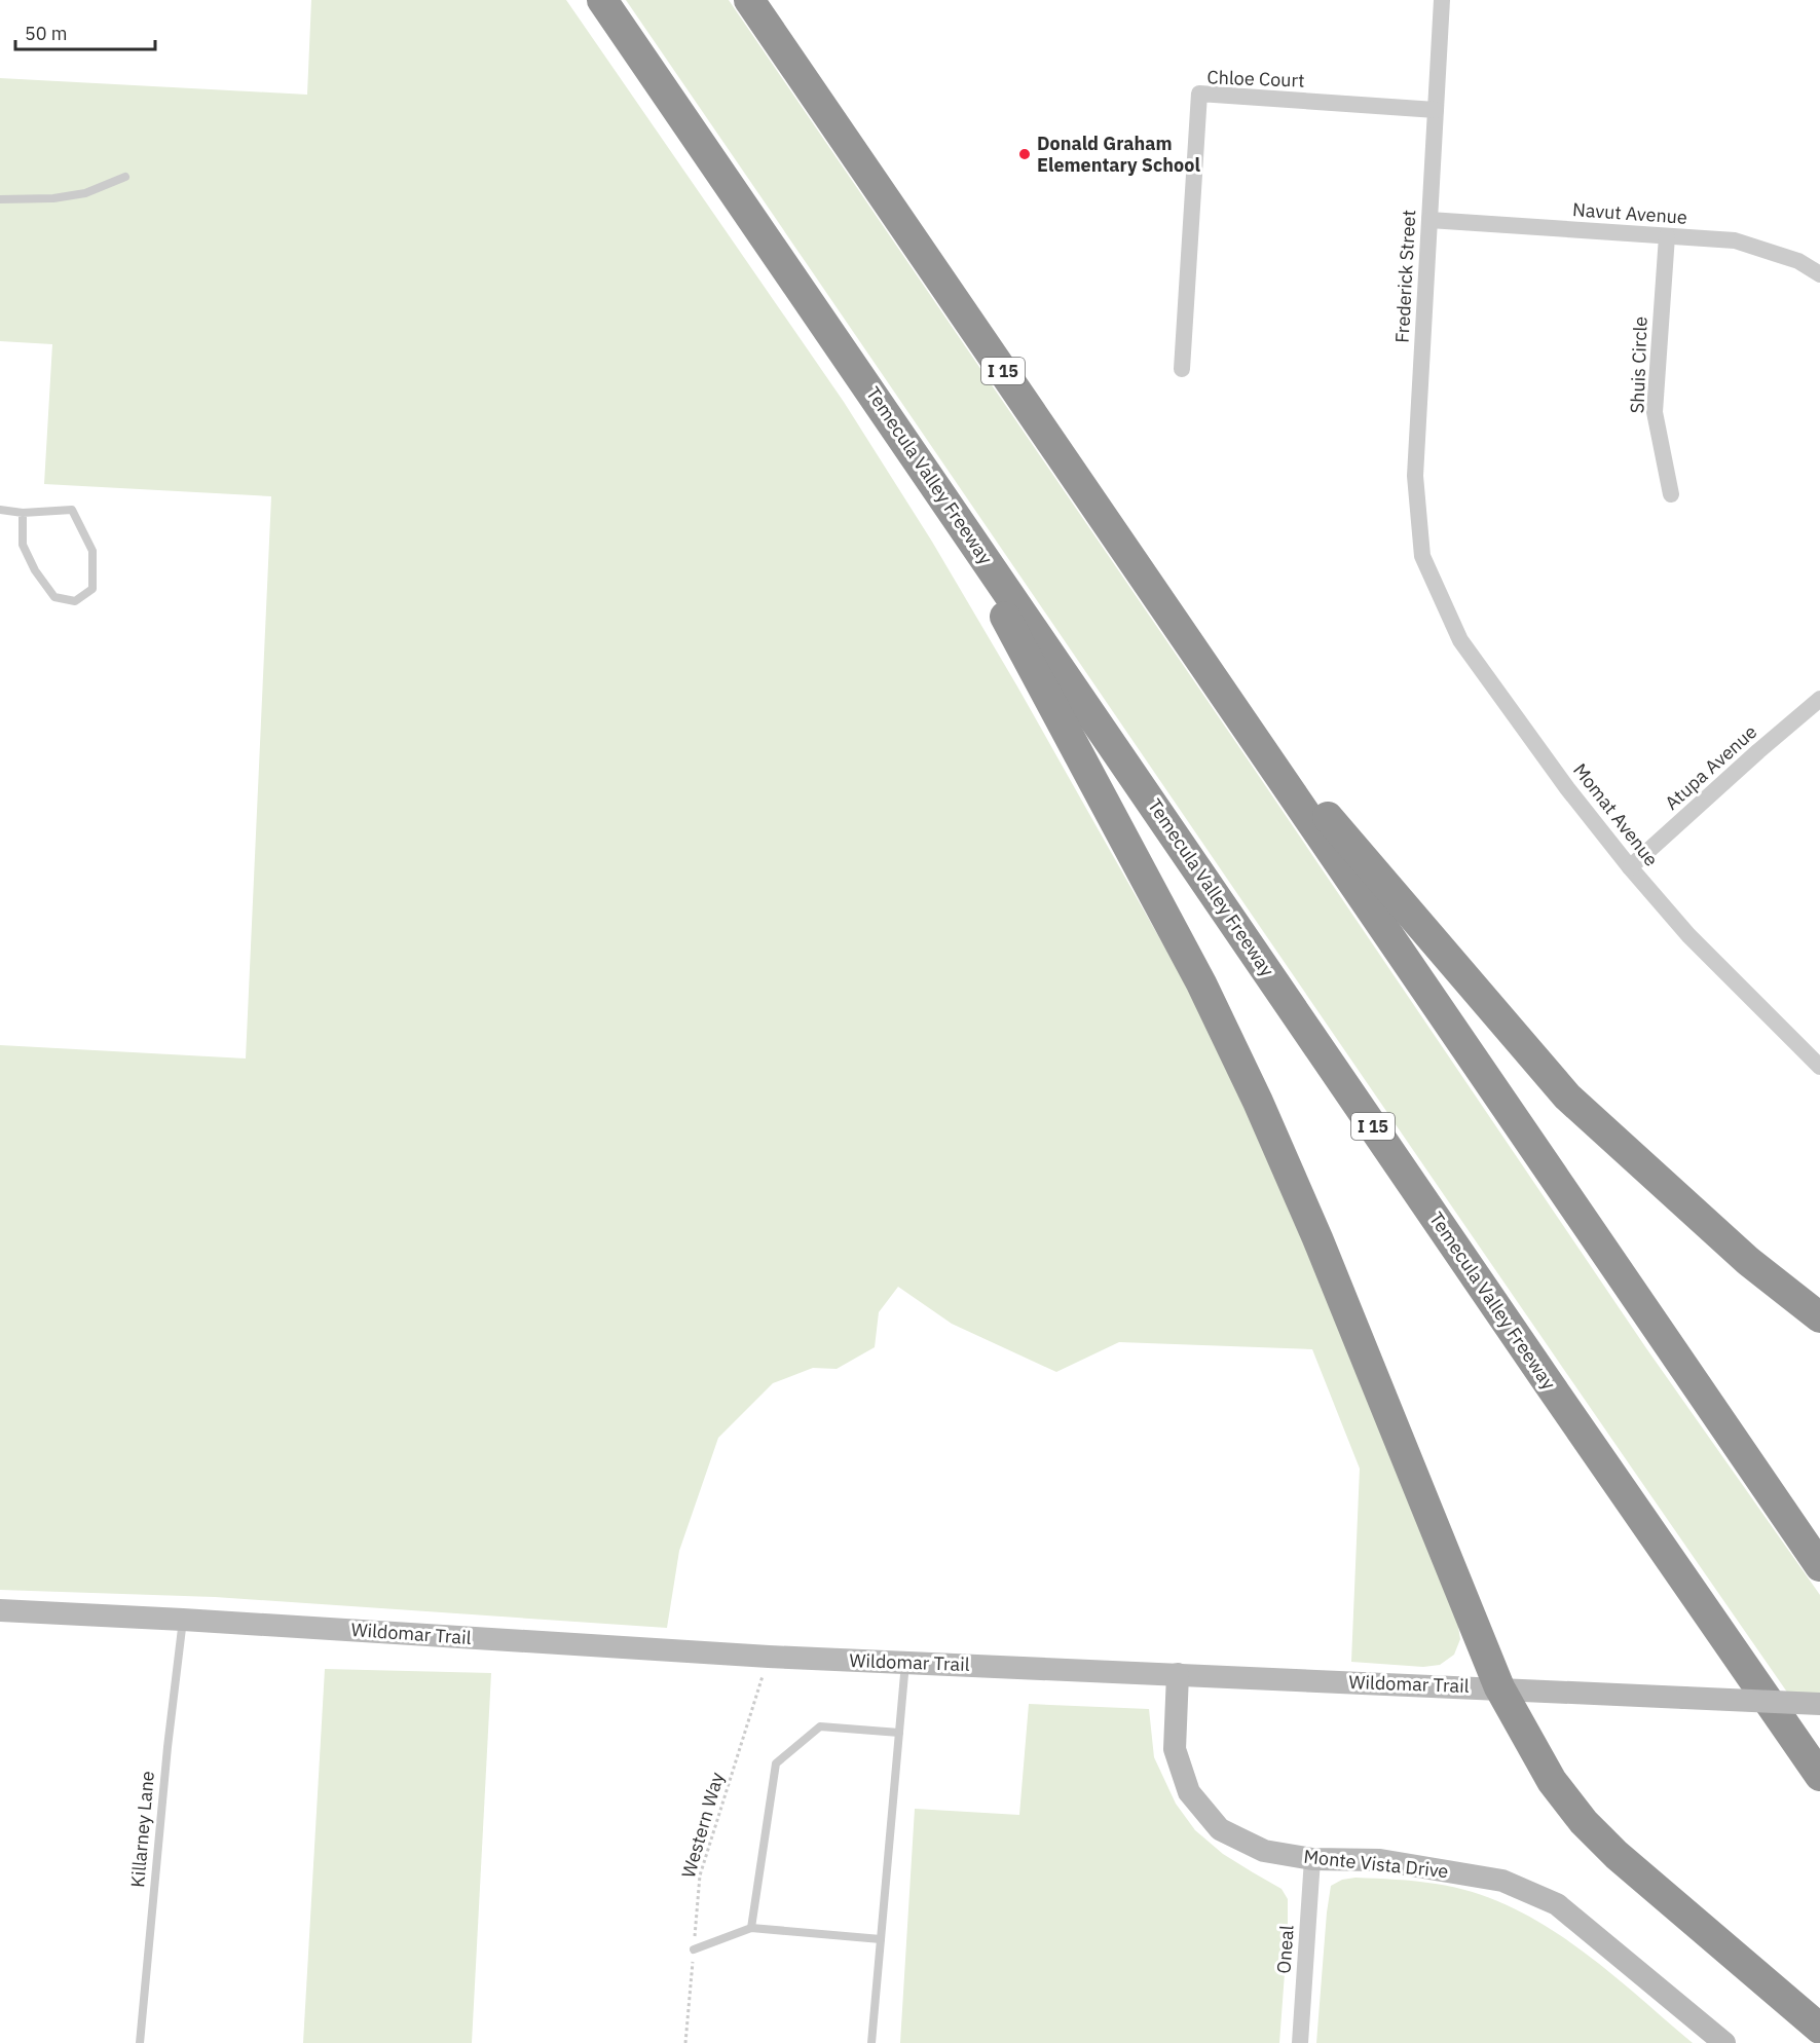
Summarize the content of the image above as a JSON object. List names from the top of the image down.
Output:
{
  "streets": {
    "highway": ["I 15", "Temecula Valley Freeway"],
    "main road": ["Wildomar Trail", "Monte Vista Drive"],
    "street": [
      "Chloe Court",
      "Navut Avenue",
      "Frederick Street",
      "Shuis Circle",
      "Atupa Avenue",
      "Momat Avenue",
      "Oneal"
    ],
    "lane": ["Killarney Lane"],
    "path": ["Western Way"]
  },
  "crossings": [
    ["Chloe Court", "Frederick Street"],
    ["Navut Avenue", "Frederick Street"],
    ["Navut Avenue", "Shuis Circle"],
    ["Frederick Street", "Momat Avenue"],
    ["Atupa Avenue", "Momat Avenue"],
    ["Wildomar Trail", "Western Way"],
    ["Wildomar Trail", "Killarney Lane"],
    ["Wildomar Trail", "Monte Vista Drive"],
    ["Monte Vista Drive", "Oneal"]
  ],
  "places": ["Donald Graham Elementary School"],
  "scale_bar": "50 m"
}
